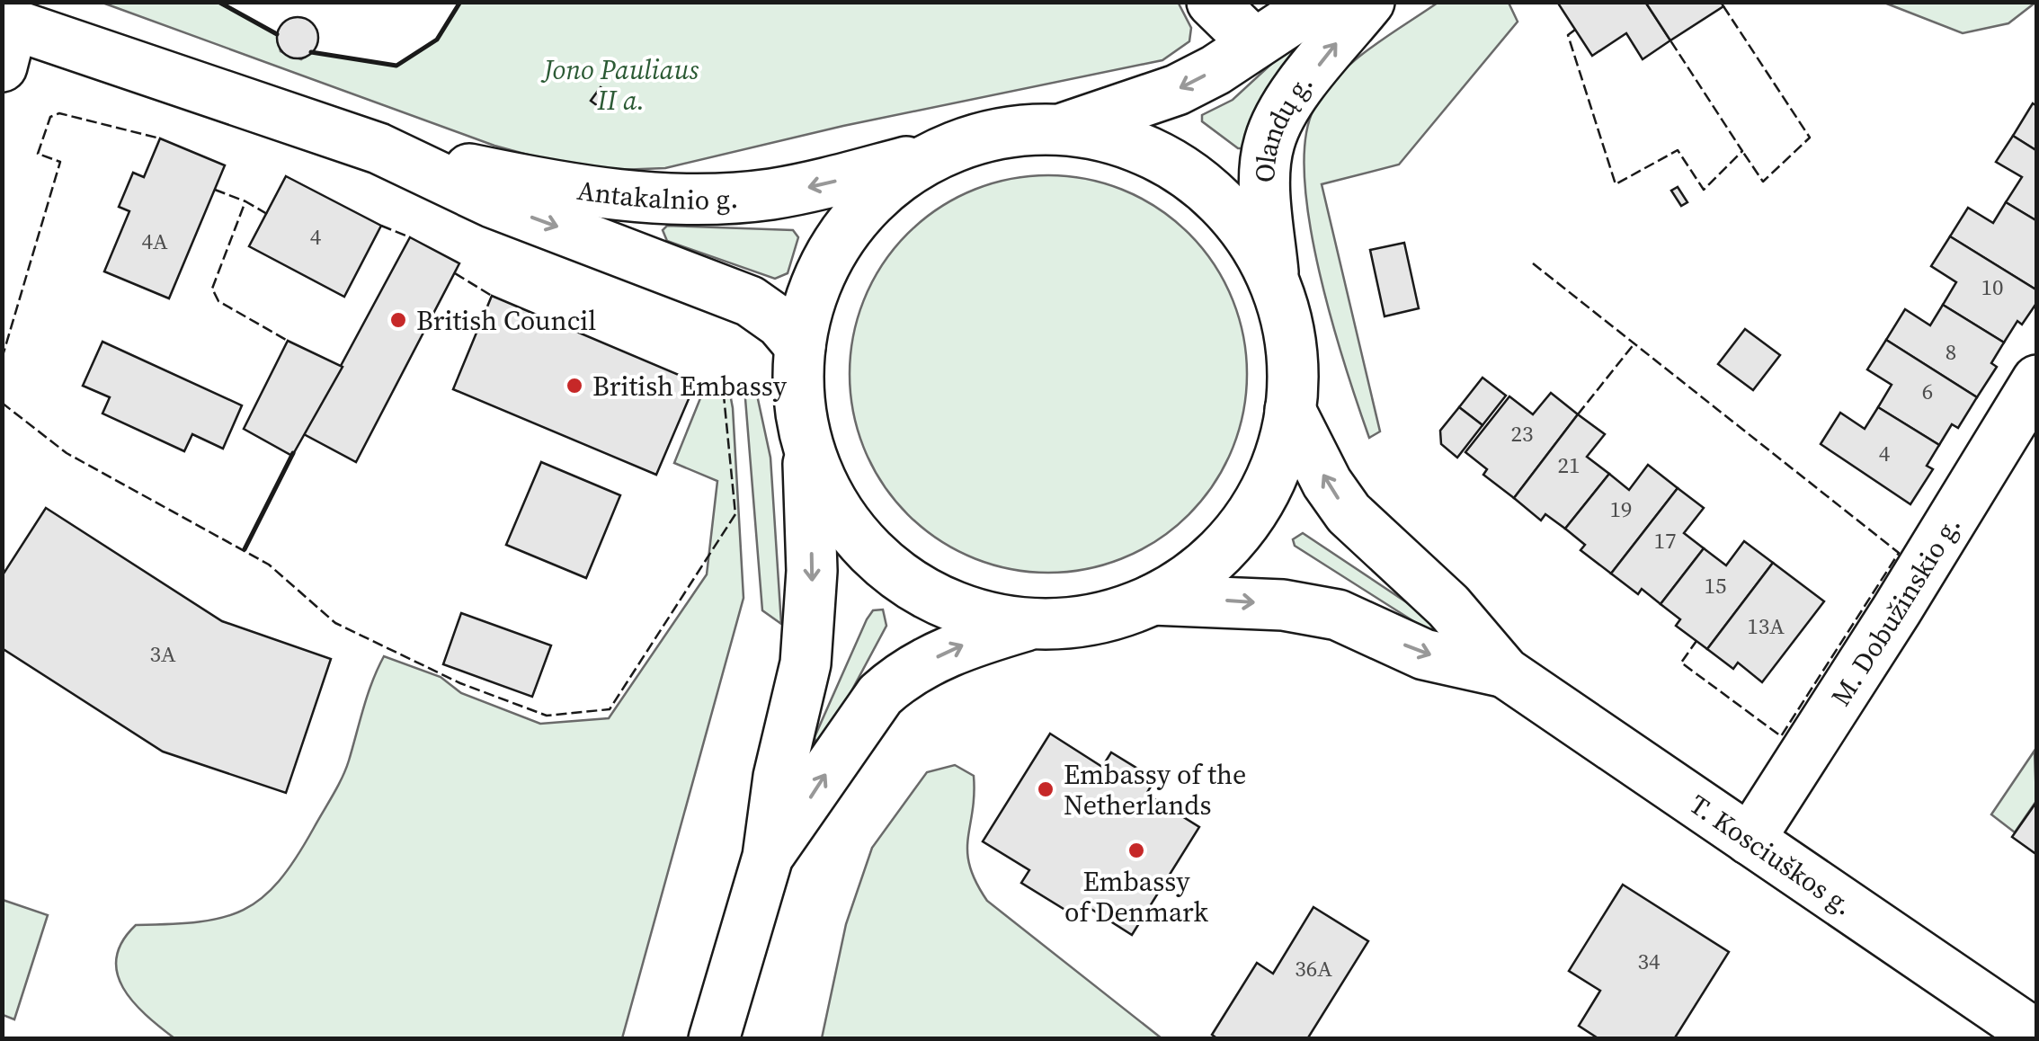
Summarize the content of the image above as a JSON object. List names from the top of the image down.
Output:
{
  "streets": {
    "main road": [
      "Olandų g.",
      "Antakalnio g.",
      "M. Dobužinskio g.",
      "T. Kosciuškos g."
    ]
  },
  "crossings": [
    ["M. Dobužinskio g.", "T. Kosciuškos g."]
  ],
  "parks": ["Jono Pauliaus II a."],
  "places": [
    "British Council",
    "British Embassy",
    "Embassy of the Netherlands",
    "Embassy of Denmark"
  ],
  "house_numbers": [
    "4",
    "4A",
    "10",
    "8",
    "6",
    "23",
    "4",
    "21",
    "19",
    "17",
    "15",
    "13A",
    "3A",
    "34",
    "36A"
  ]
}
